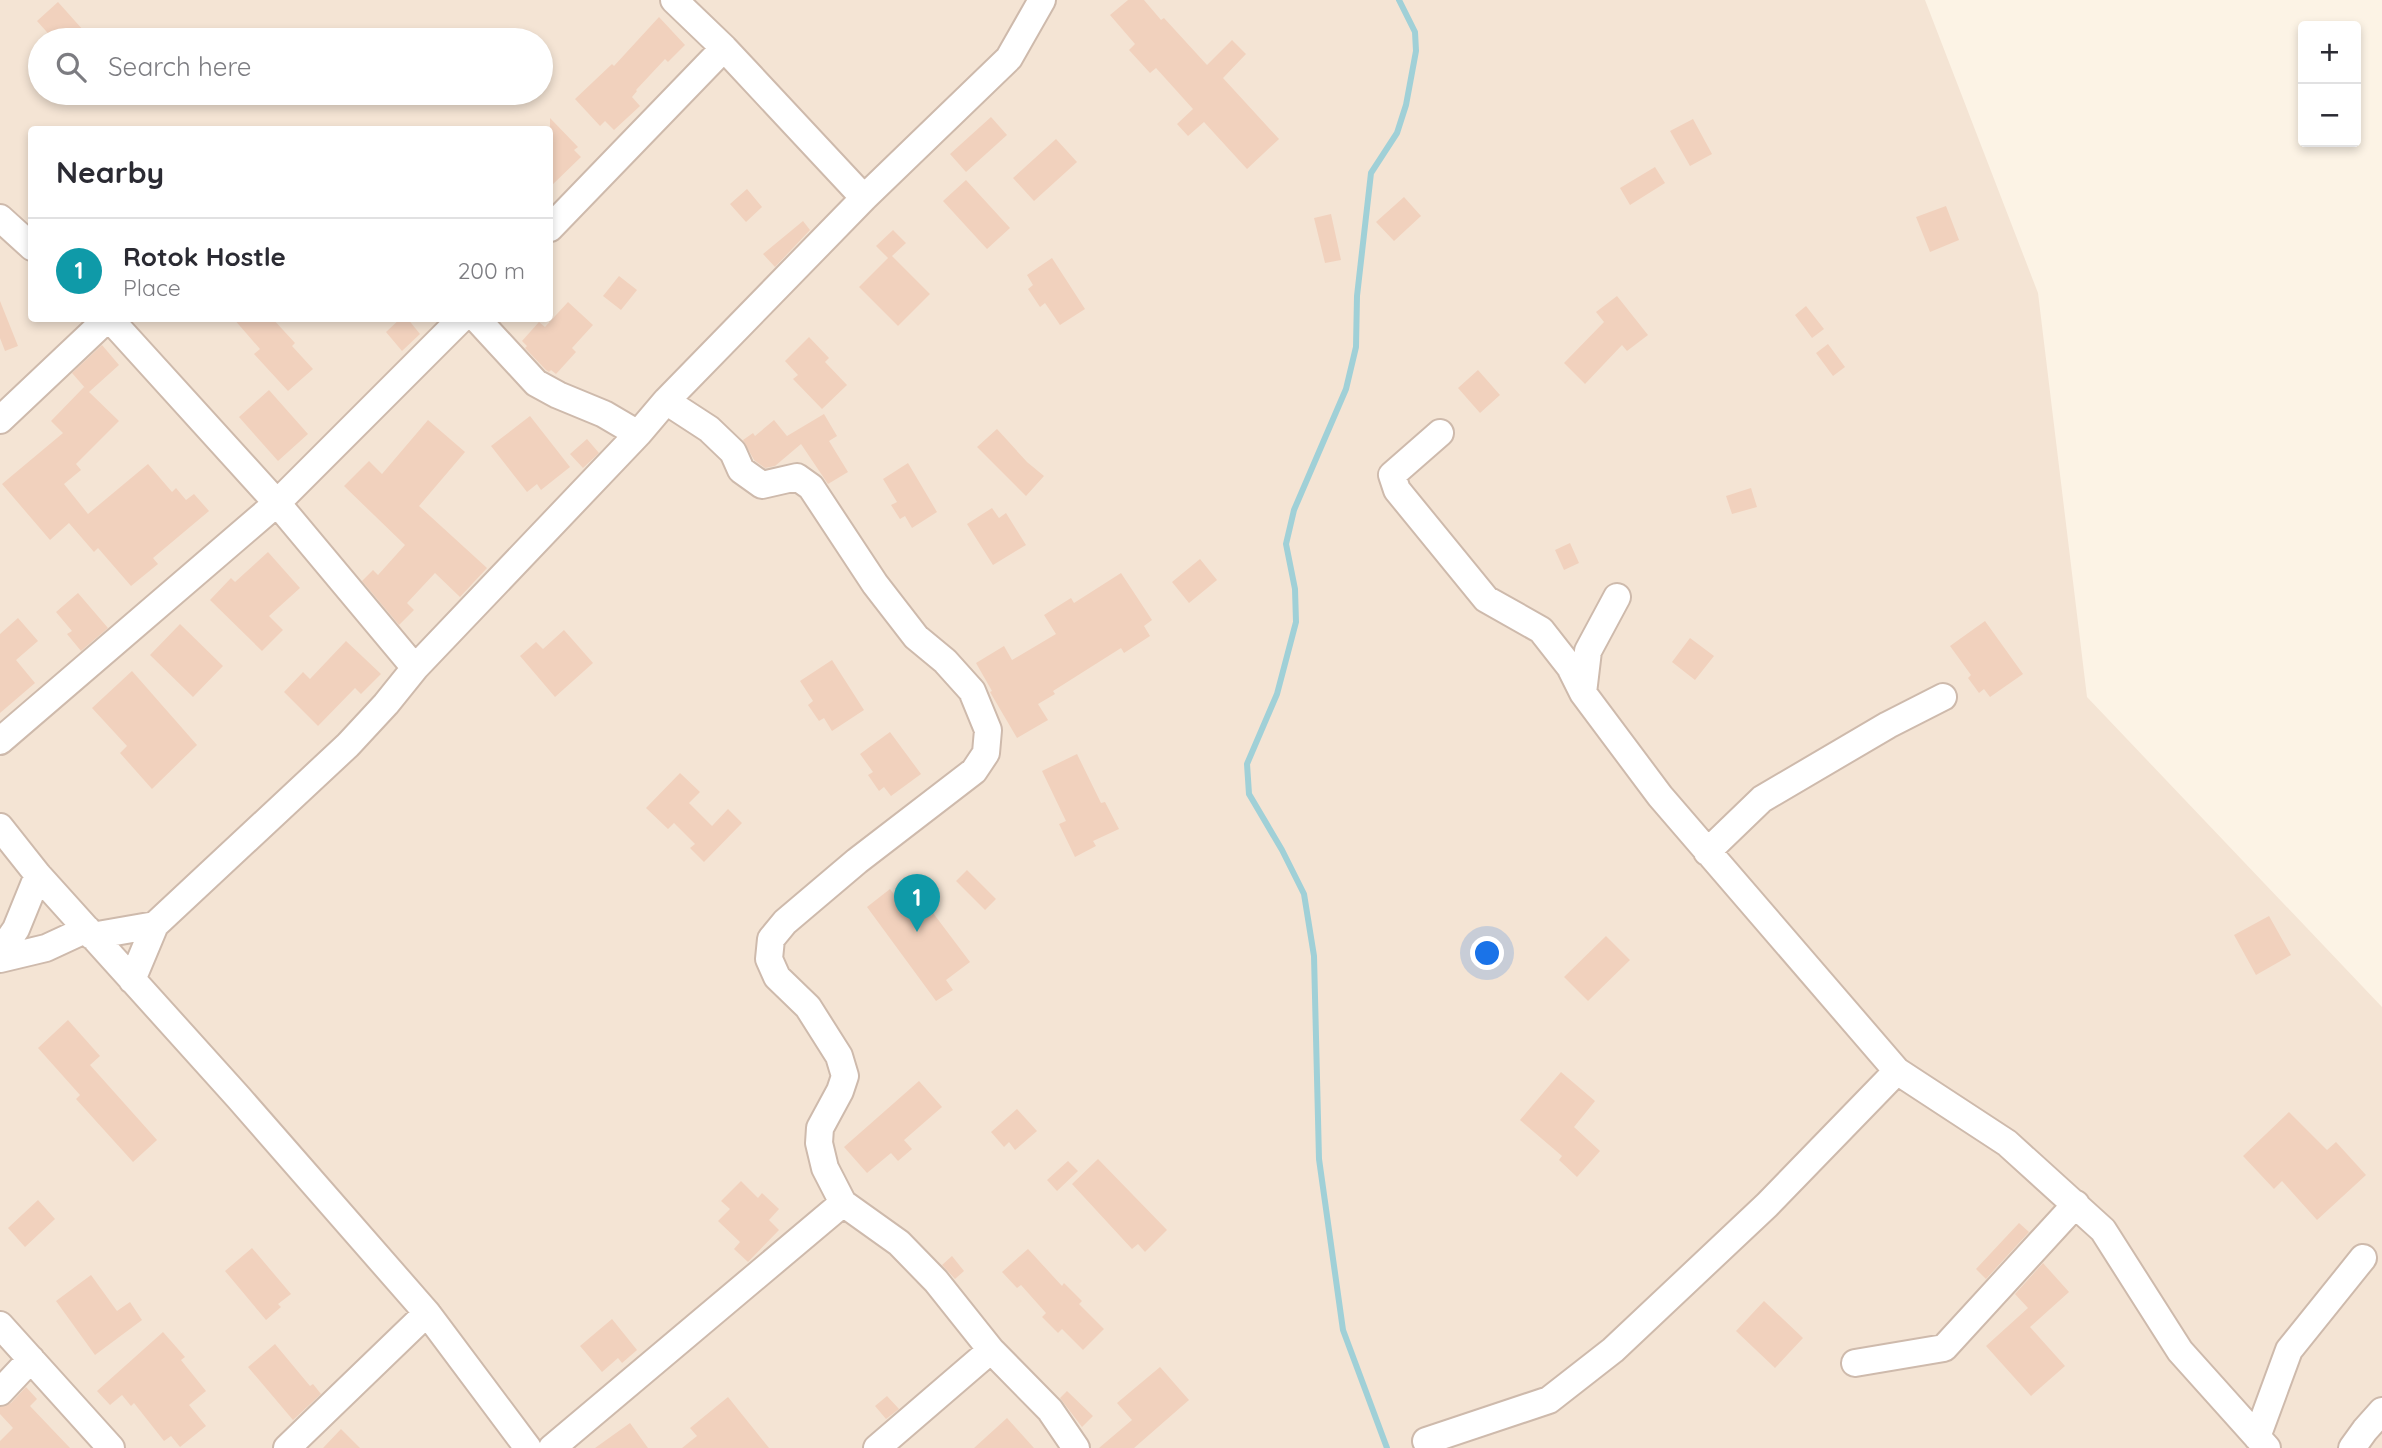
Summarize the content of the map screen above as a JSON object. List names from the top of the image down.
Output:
{
  "page": {
    "map_buttons": ["+", "−"],
    "search": "Search here",
    "heading": "Nearby",
    "list": [
      {
        "mark": "1",
        "name": "Rotok Hostle",
        "note": "Place",
        "value": "200 m"
      }
    ],
    "pins": "1"
  }
}
